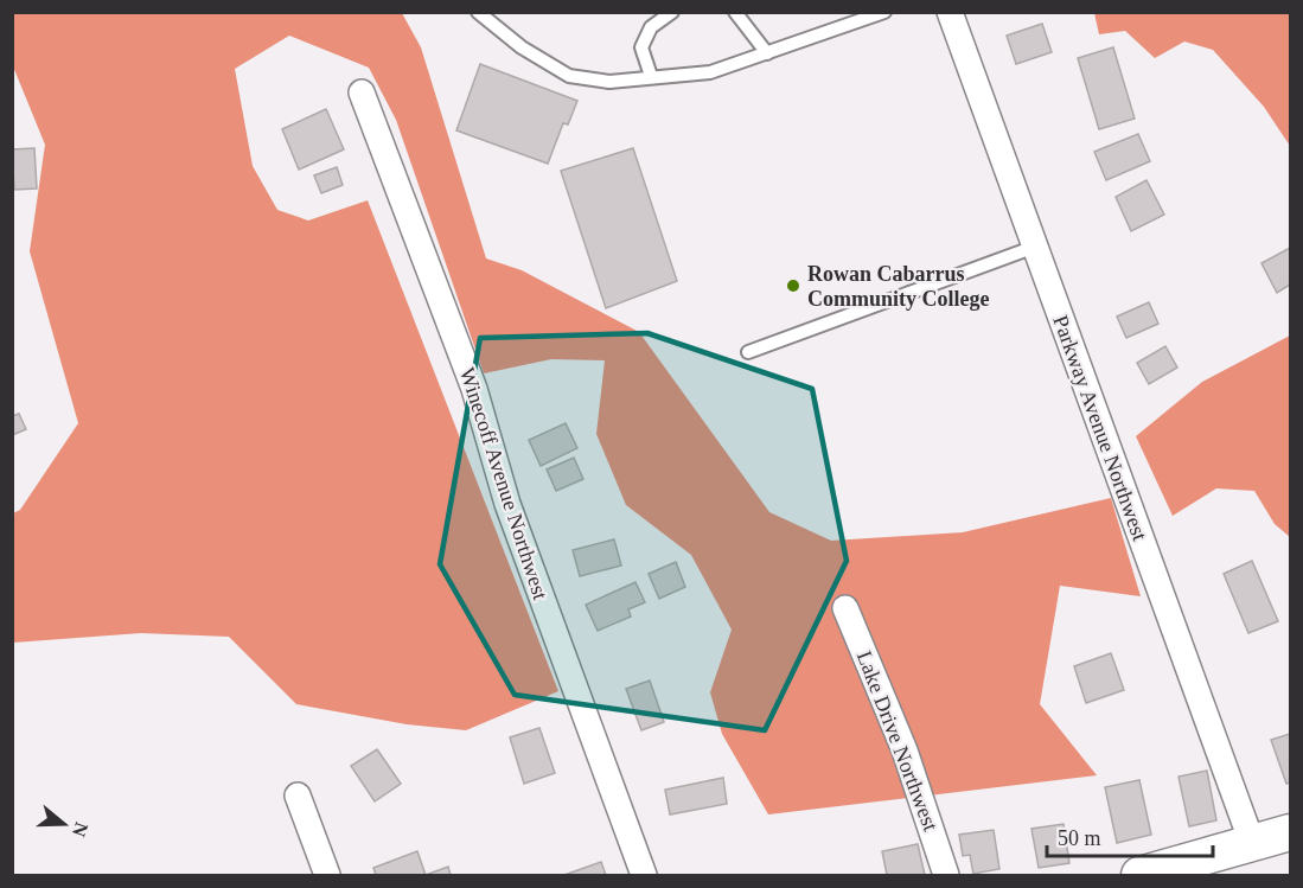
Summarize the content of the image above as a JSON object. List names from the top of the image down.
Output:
{
  "streets": {
    "street": ["Parkway Avenue Northwest", "Winecoff Avenue Northwest", "Lake Drive Northwest"]
  },
  "places": ["Rowan Cabarrus Community College"],
  "scale_bar": "50 m",
  "north": "right"
}
